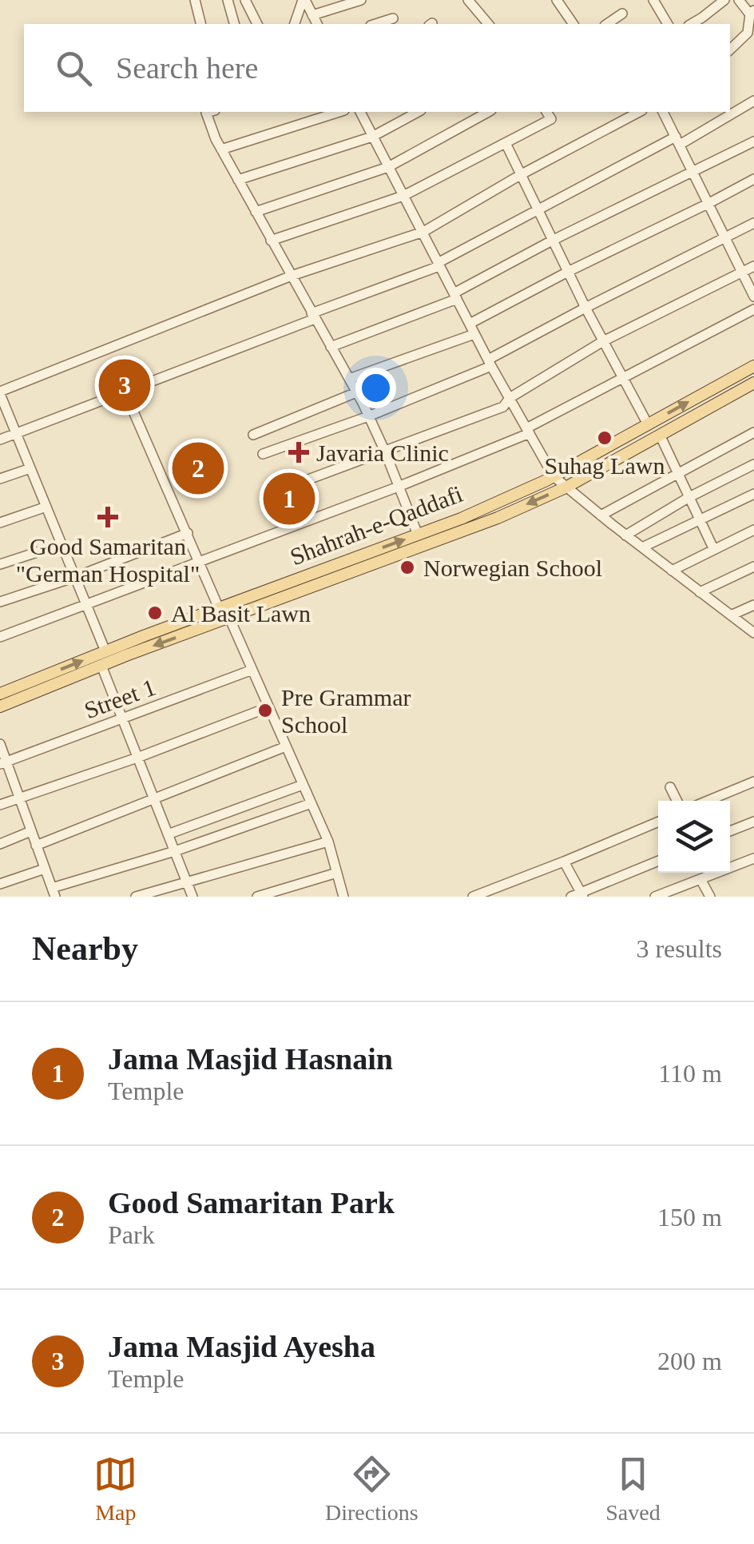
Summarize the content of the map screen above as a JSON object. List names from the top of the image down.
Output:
{
  "streets": {
    "main road": ["Shahrah-e-Qaddafi"],
    "street": ["Street 1"]
  },
  "places": {
    "other": [
      "Suhag Lawn",
      "Norwegian School",
      "Al Basit Lawn",
      "Pre Grammar School"
    ],
    "health": ["Javaria Clinic", "Good Samaritan \"German Hospital\""]
  },
  "page": {
    "search": "Search here",
    "pins": ["3", "2", "1"],
    "heading": ["Nearby", "3 results"],
    "list": [
      {
        "mark": "1",
        "name": "Jama Masjid Hasnain",
        "note": "Temple",
        "value": "110 m"
      },
      {
        "mark": "2",
        "name": "Good Samaritan Park",
        "note": "Park",
        "value": "150 m"
      },
      {
        "mark": "3",
        "name": "Jama Masjid Ayesha",
        "note": "Temple",
        "value": "200 m"
      }
    ],
    "nav": ["Map", "Directions", "Saved"]
  }
}
